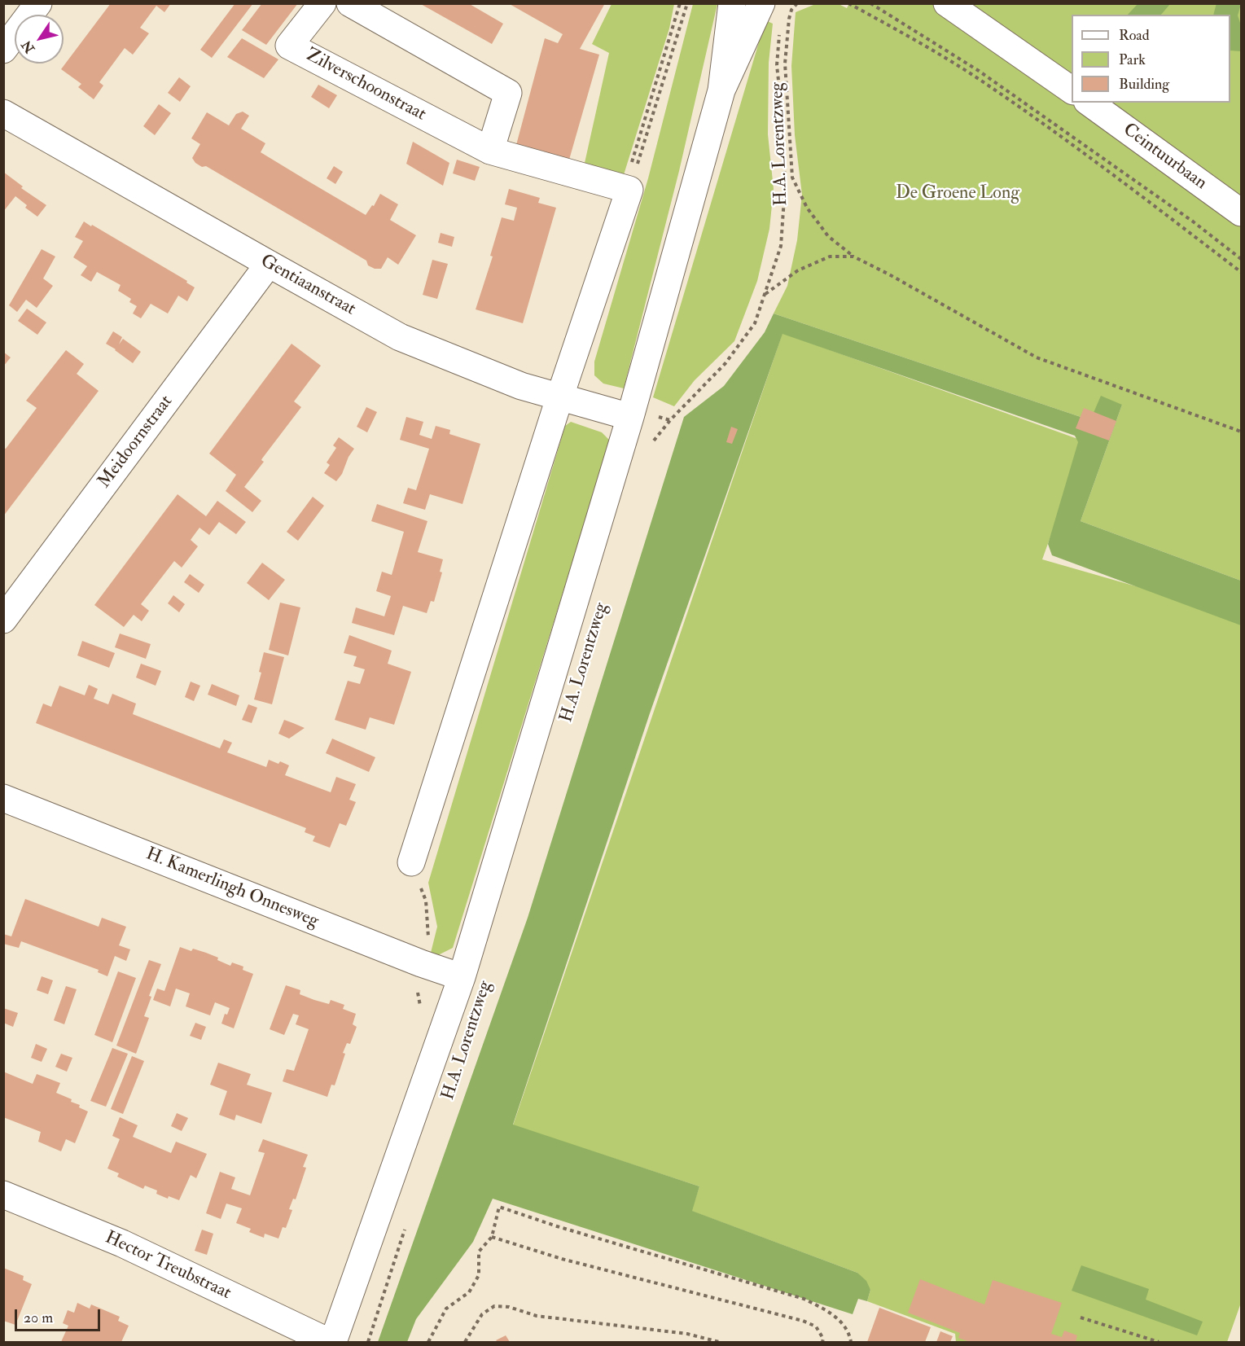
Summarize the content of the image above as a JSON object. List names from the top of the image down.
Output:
{
  "streets": {
    "street": [
      "Zilverschoonstraat",
      "H.A. Lorentzweg",
      "Ceintuurbaan",
      "Gentiaanstraat",
      "Meidoornstraat",
      "H. Kamerlingh Onnesweg",
      "Hector Treubstraat"
    ]
  },
  "crossings": [
    ["H.A. Lorentzweg", "Gentiaanstraat"],
    ["H.A. Lorentzweg", "H. Kamerlingh Onnesweg"],
    ["H.A. Lorentzweg", "Hector Treubstraat"],
    ["Gentiaanstraat", "Meidoornstraat"]
  ],
  "parks": ["De Groene Long"],
  "legend": ["Road", "Park", "Building"],
  "scale_bar": "20 m",
  "north": "bottom left"
}
